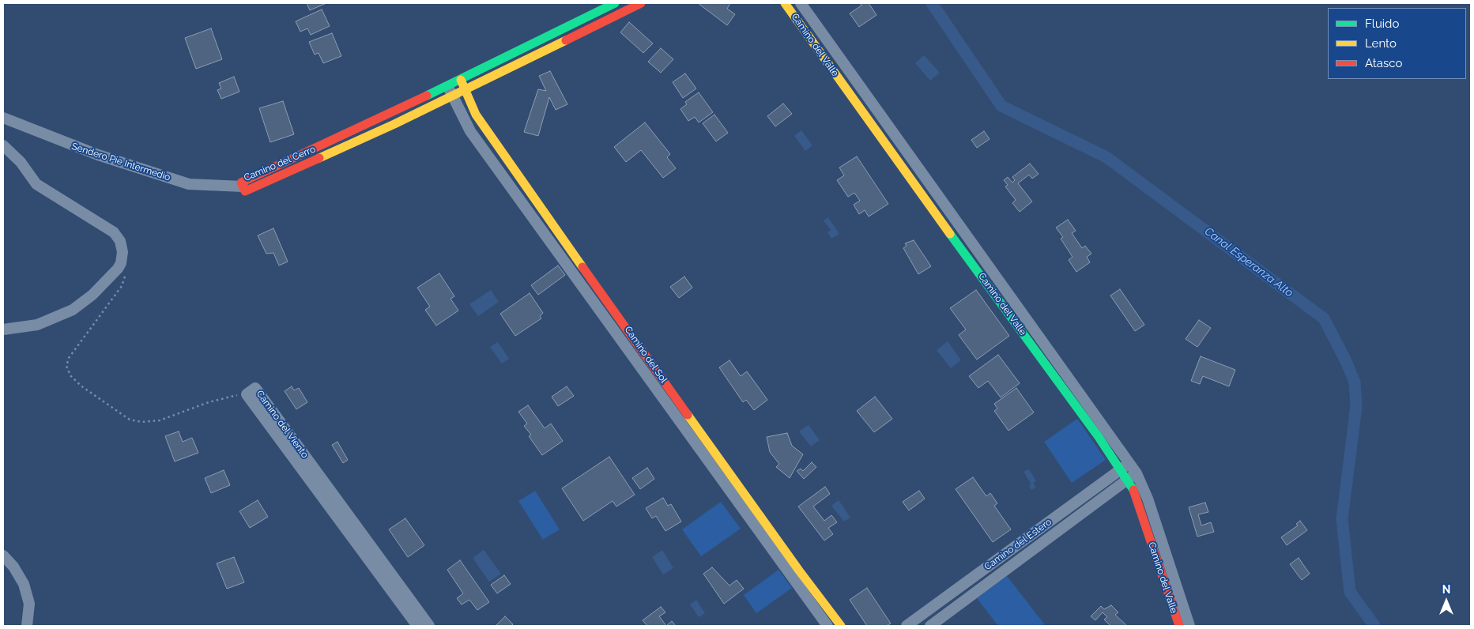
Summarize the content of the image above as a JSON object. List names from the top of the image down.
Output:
{
  "streets": {
    "street": [
      "Camino del Valle",
      "Sendero Pie Intermedio",
      "Camino del Cerro",
      "Camino del Sol",
      "Camino del Viento",
      "Camino del Estero"
    ]
  },
  "crossings": [
    ["Camino del Valle", "Camino del Estero"],
    ["Sendero Pie Intermedio", "Camino del Cerro"],
    ["Camino del Cerro", "Camino del Sol"]
  ],
  "water": ["Canal Esperanza Alto"],
  "legend": ["Fluido", "Lento", "Atasco"],
  "north": "top"
}
